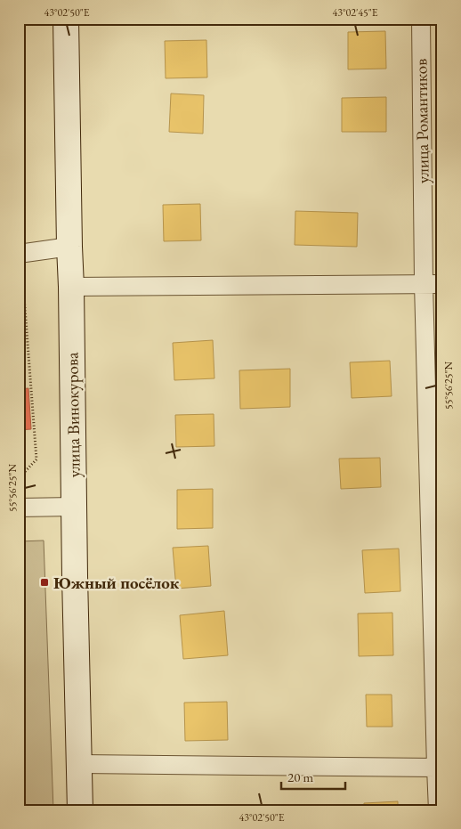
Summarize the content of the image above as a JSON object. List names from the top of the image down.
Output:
{
  "streets": {
    "main road": ["улица Винокурова"],
    "street": ["улица Романтиков"]
  },
  "places": {
    "transit": ["Южный посёлок"]
  },
  "scale_bar": "20 m",
  "coordinates": ["43°02'50\"E", "43°02'45\"E", "55°56'25\"N"]
}
